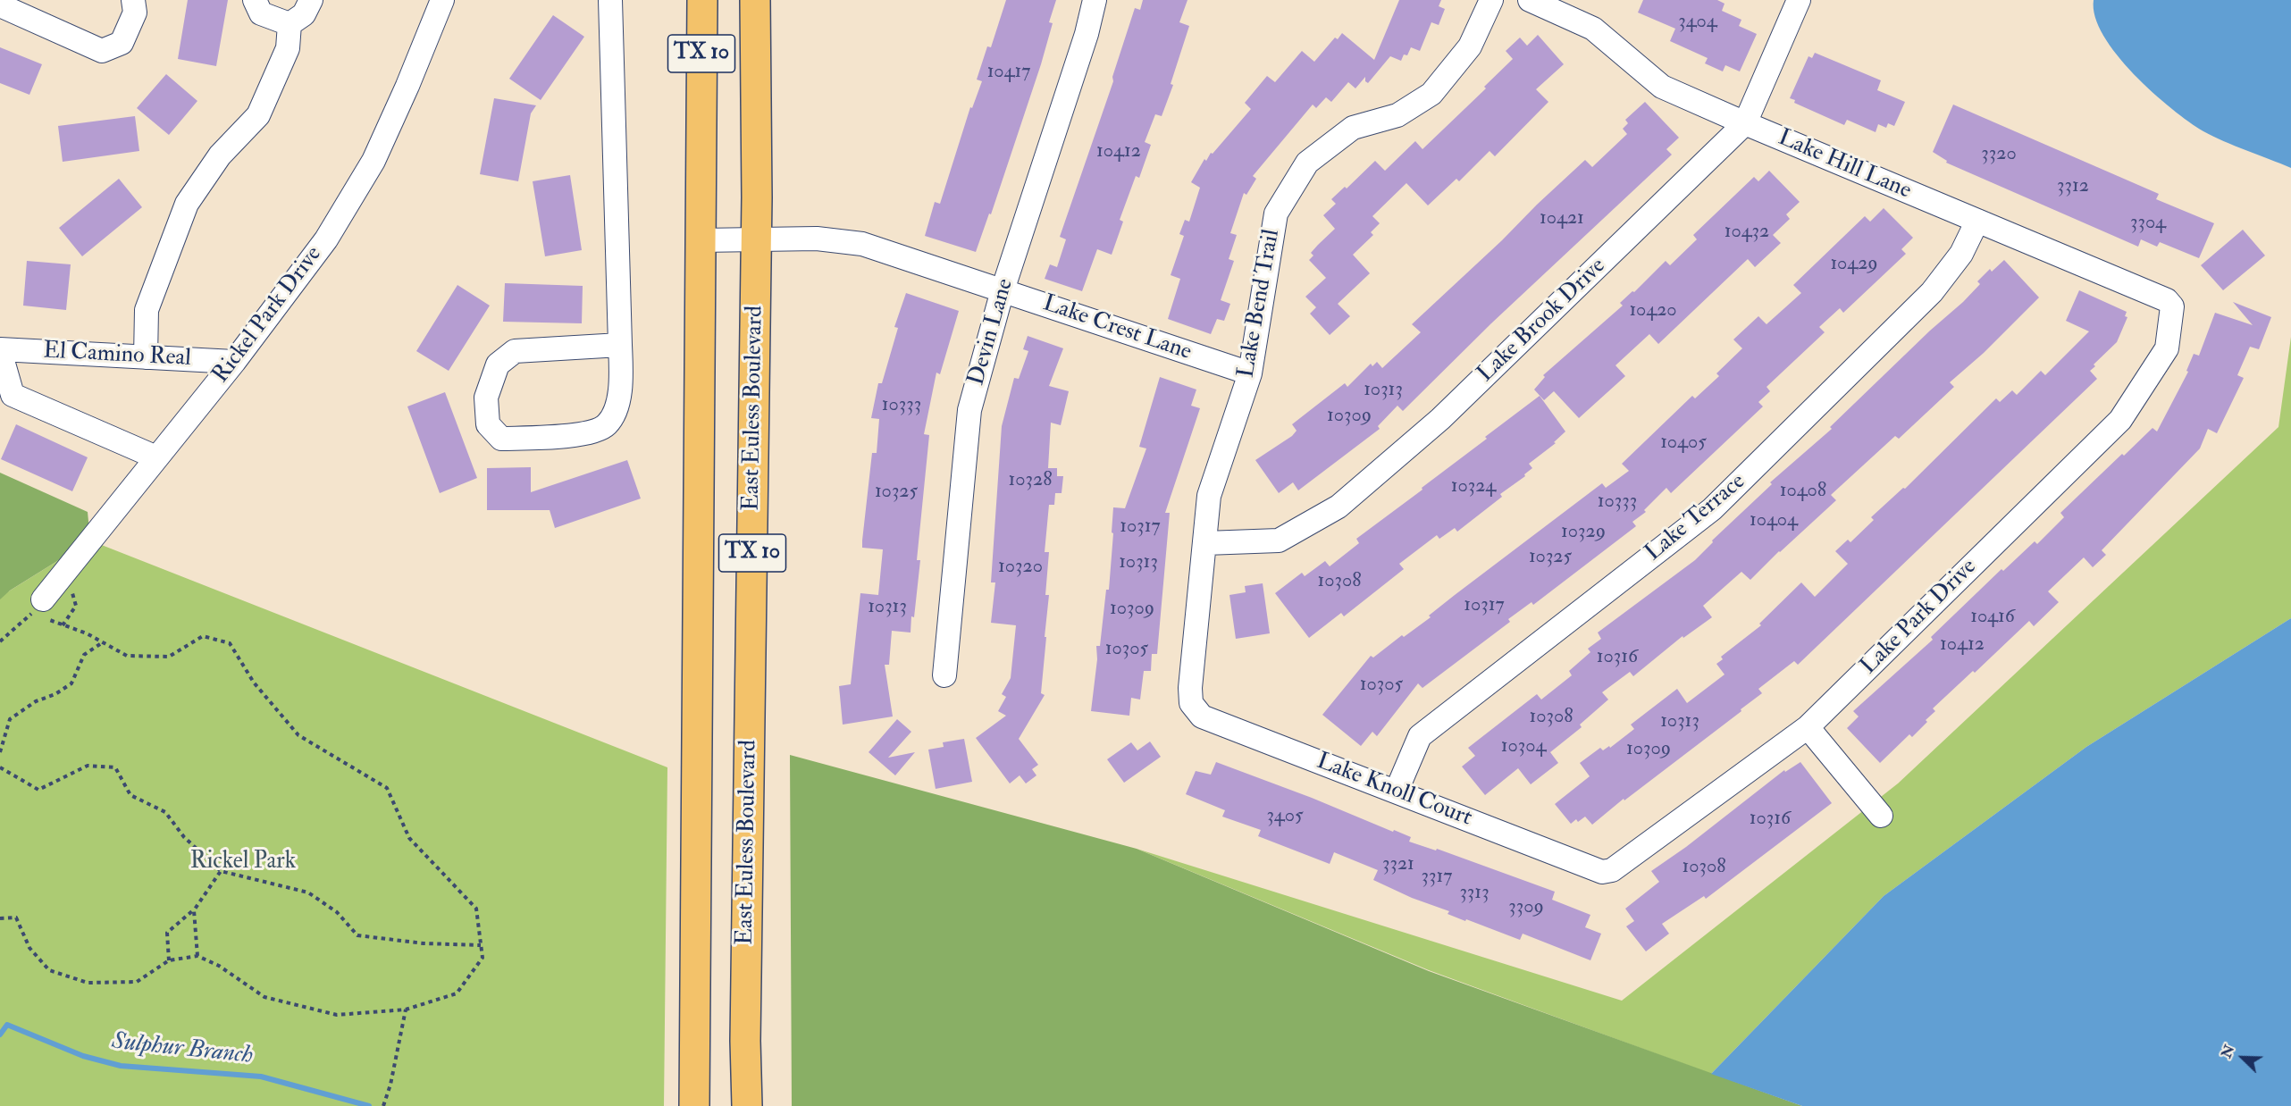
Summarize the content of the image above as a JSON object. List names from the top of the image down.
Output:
{
  "streets": {
    "main road": ["TX 10", "East Euless Boulevard"],
    "street": [
      "Lake Hill Lane",
      "Lake Bend Trail",
      "Rickel Park Drive",
      "Lake Brook Drive",
      "Lake Crest Lane",
      "Devin Lane",
      "El Camino Real",
      "Lake Terrace",
      "Lake Park Drive",
      "Lake Knoll Court"
    ]
  },
  "crossings": [
    ["TX 10", "Lake Crest Lane"],
    ["Lake Hill Lane", "Lake Brook Drive"],
    ["Lake Hill Lane", "Lake Terrace"],
    ["Lake Hill Lane", "Lake Park Drive"],
    ["Lake Bend Trail", "Lake Brook Drive"],
    ["Lake Bend Trail", "Lake Crest Lane"],
    ["Lake Bend Trail", "Lake Knoll Court"],
    ["Rickel Park Drive", "El Camino Real"],
    ["Lake Crest Lane", "Devin Lane"],
    ["Lake Crest Lane", "East Euless Boulevard"],
    ["Lake Terrace", "Lake Knoll Court"],
    ["Lake Park Drive", "Lake Knoll Court"]
  ],
  "water": ["Sulphur Branch"],
  "parks": ["Rickel Park"],
  "house_numbers": [
    "3404",
    "10417",
    "10412",
    "3320",
    "3312",
    "10421",
    "3304",
    "10432",
    "10429",
    "10420",
    "10313",
    "10333",
    "10309",
    "10405",
    "10328",
    "10324",
    "10408",
    "10325",
    "10333",
    "10404",
    "10317",
    "10329",
    "10325",
    "10313",
    "10320",
    "10308",
    "10317",
    "10313",
    "10309",
    "10416",
    "10412",
    "10305",
    "10316",
    "10305",
    "10308",
    "10313",
    "10304",
    "10309",
    "3405",
    "10316",
    "3321",
    "10308",
    "3317",
    "3313",
    "3309"
  ],
  "north": "top left"
}
